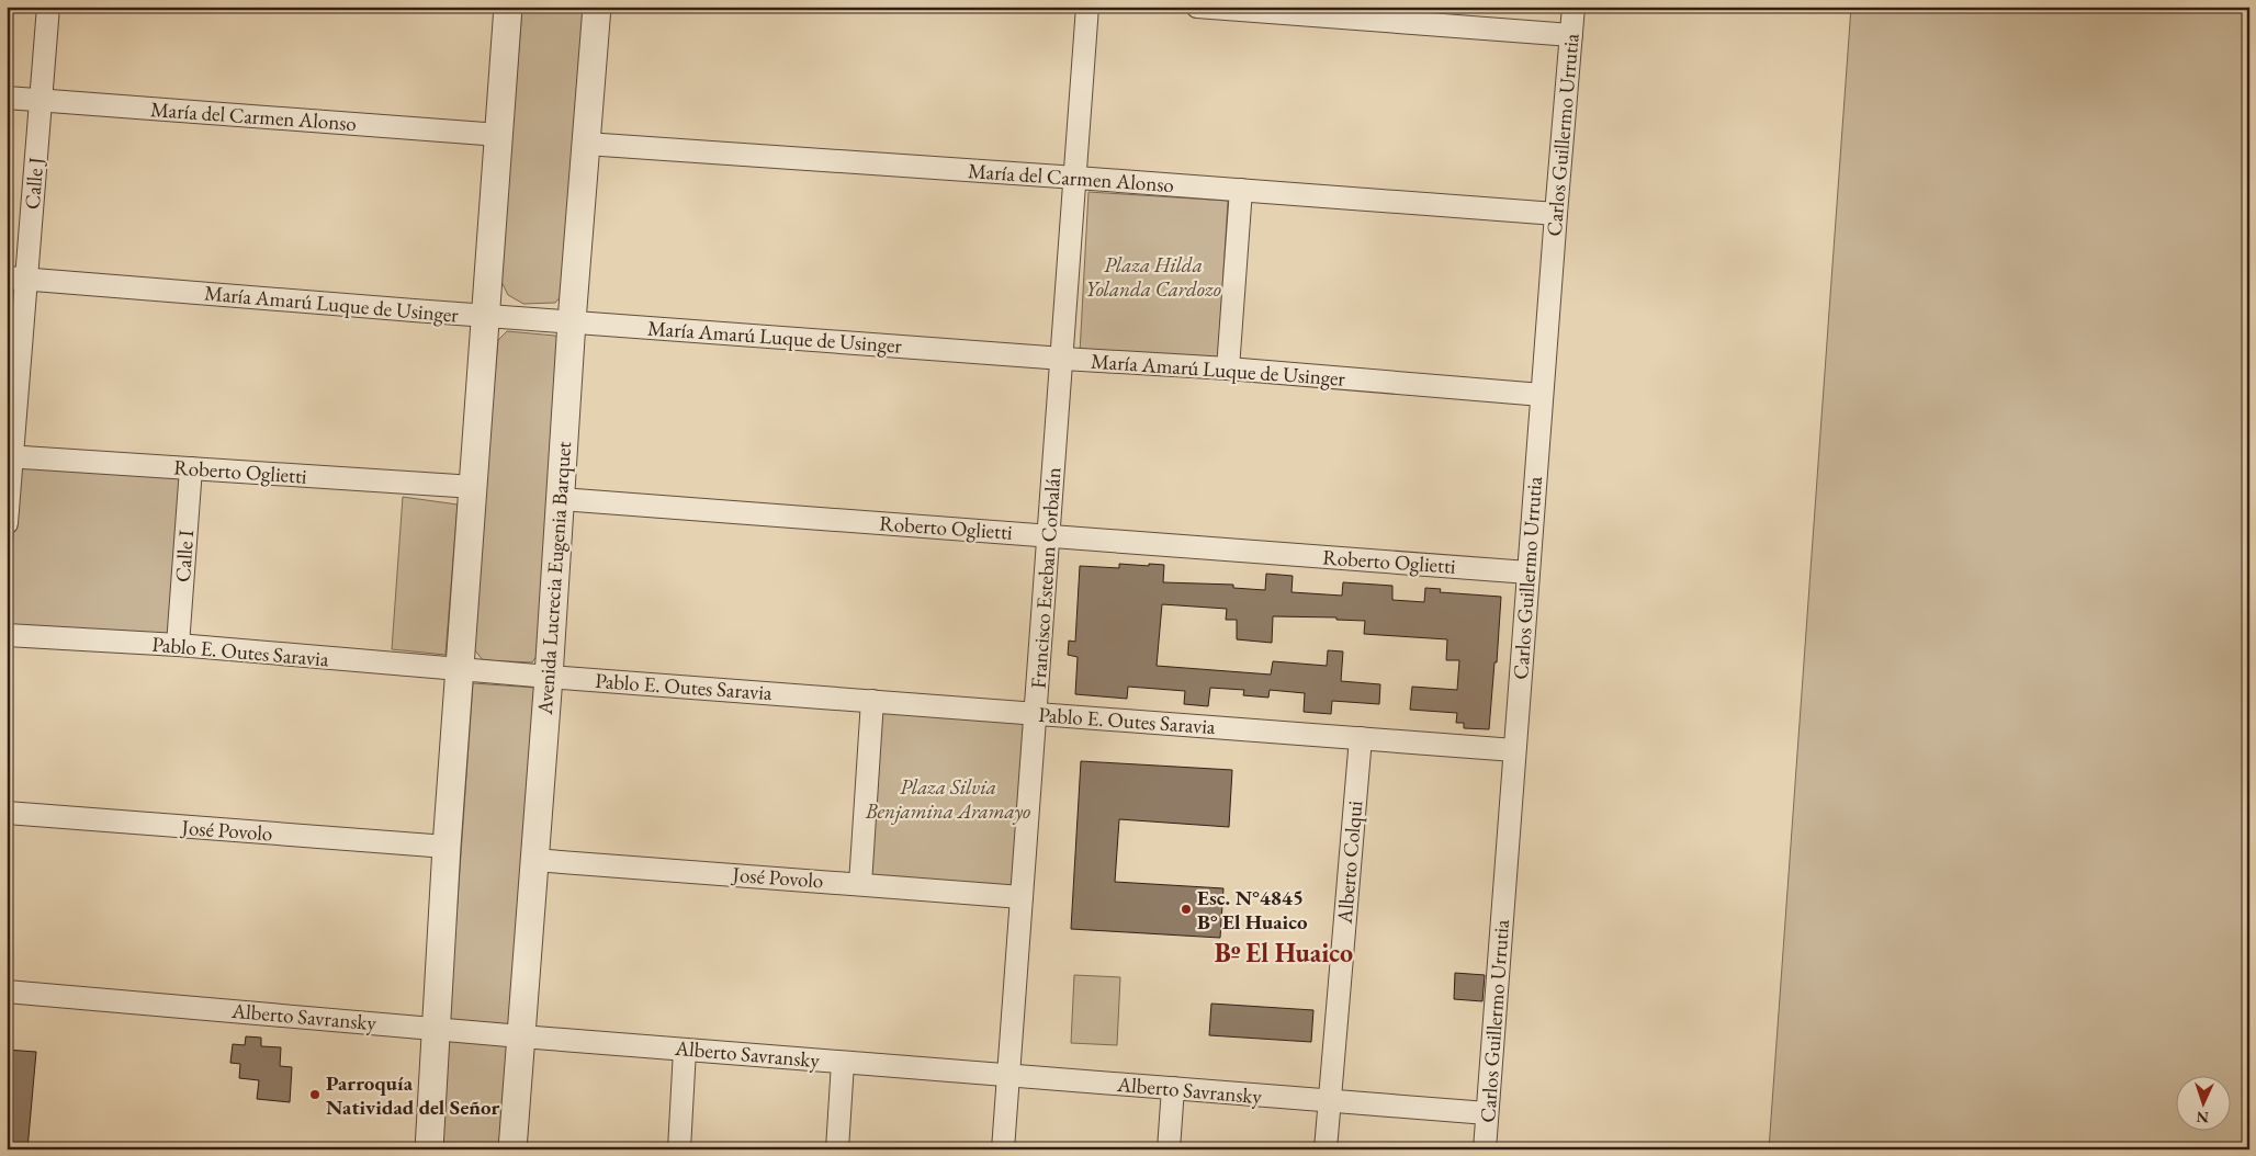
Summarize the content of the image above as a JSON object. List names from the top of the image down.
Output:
{
  "streets": {
    "street": [
      "María del Carmen Alonso",
      "Carlos Guillermo Urrutia",
      "Calle J",
      "María Amarú Luque de Usinger",
      "Roberto Oglietti",
      "Calle I",
      "Avenida Lucrecia Eugenia Barquet",
      "Francisco Esteban Corbalán",
      "Pablo E. Outes Saravia",
      "José Povolo",
      "Alberto Colqui",
      "Alberto Savransky"
    ]
  },
  "crossings": [
    ["María del Carmen Alonso", "Carlos Guillermo Urrutia"],
    ["María del Carmen Alonso", "Calle J"],
    ["María del Carmen Alonso", "Avenida Lucrecia Eugenia Barquet"],
    ["María del Carmen Alonso", "Francisco Esteban Corbalán"],
    ["Carlos Guillermo Urrutia", "María Amarú Luque de Usinger"],
    ["Carlos Guillermo Urrutia", "Roberto Oglietti"],
    ["Carlos Guillermo Urrutia", "Pablo E. Outes Saravia"],
    ["Carlos Guillermo Urrutia", "Alberto Savransky"],
    ["Calle J", "María Amarú Luque de Usinger"],
    ["Calle J", "Roberto Oglietti"],
    ["María Amarú Luque de Usinger", "Avenida Lucrecia Eugenia Barquet"],
    ["María Amarú Luque de Usinger", "Francisco Esteban Corbalán"],
    ["Roberto Oglietti", "Calle I"],
    ["Roberto Oglietti", "Avenida Lucrecia Eugenia Barquet"],
    ["Roberto Oglietti", "Francisco Esteban Corbalán"],
    ["Calle I", "Pablo E. Outes Saravia"],
    ["Avenida Lucrecia Eugenia Barquet", "Pablo E. Outes Saravia"],
    ["Avenida Lucrecia Eugenia Barquet", "José Povolo"],
    ["Avenida Lucrecia Eugenia Barquet", "Alberto Savransky"],
    ["Francisco Esteban Corbalán", "Pablo E. Outes Saravia"],
    ["Francisco Esteban Corbalán", "José Povolo"],
    ["Francisco Esteban Corbalán", "Alberto Savransky"],
    ["Pablo E. Outes Saravia", "Alberto Colqui"],
    ["Alberto Colqui", "Alberto Savransky"]
  ],
  "districts": ["Bº El Huaico"],
  "parks": ["Plaza Hilda Yolanda Cardozo", "Plaza Silvia Benjamina Aramayo"],
  "places": ["Esc. N°4845 B° El Huaico", "Parroquía Natividad del Señor"],
  "north": "bottom"
}
